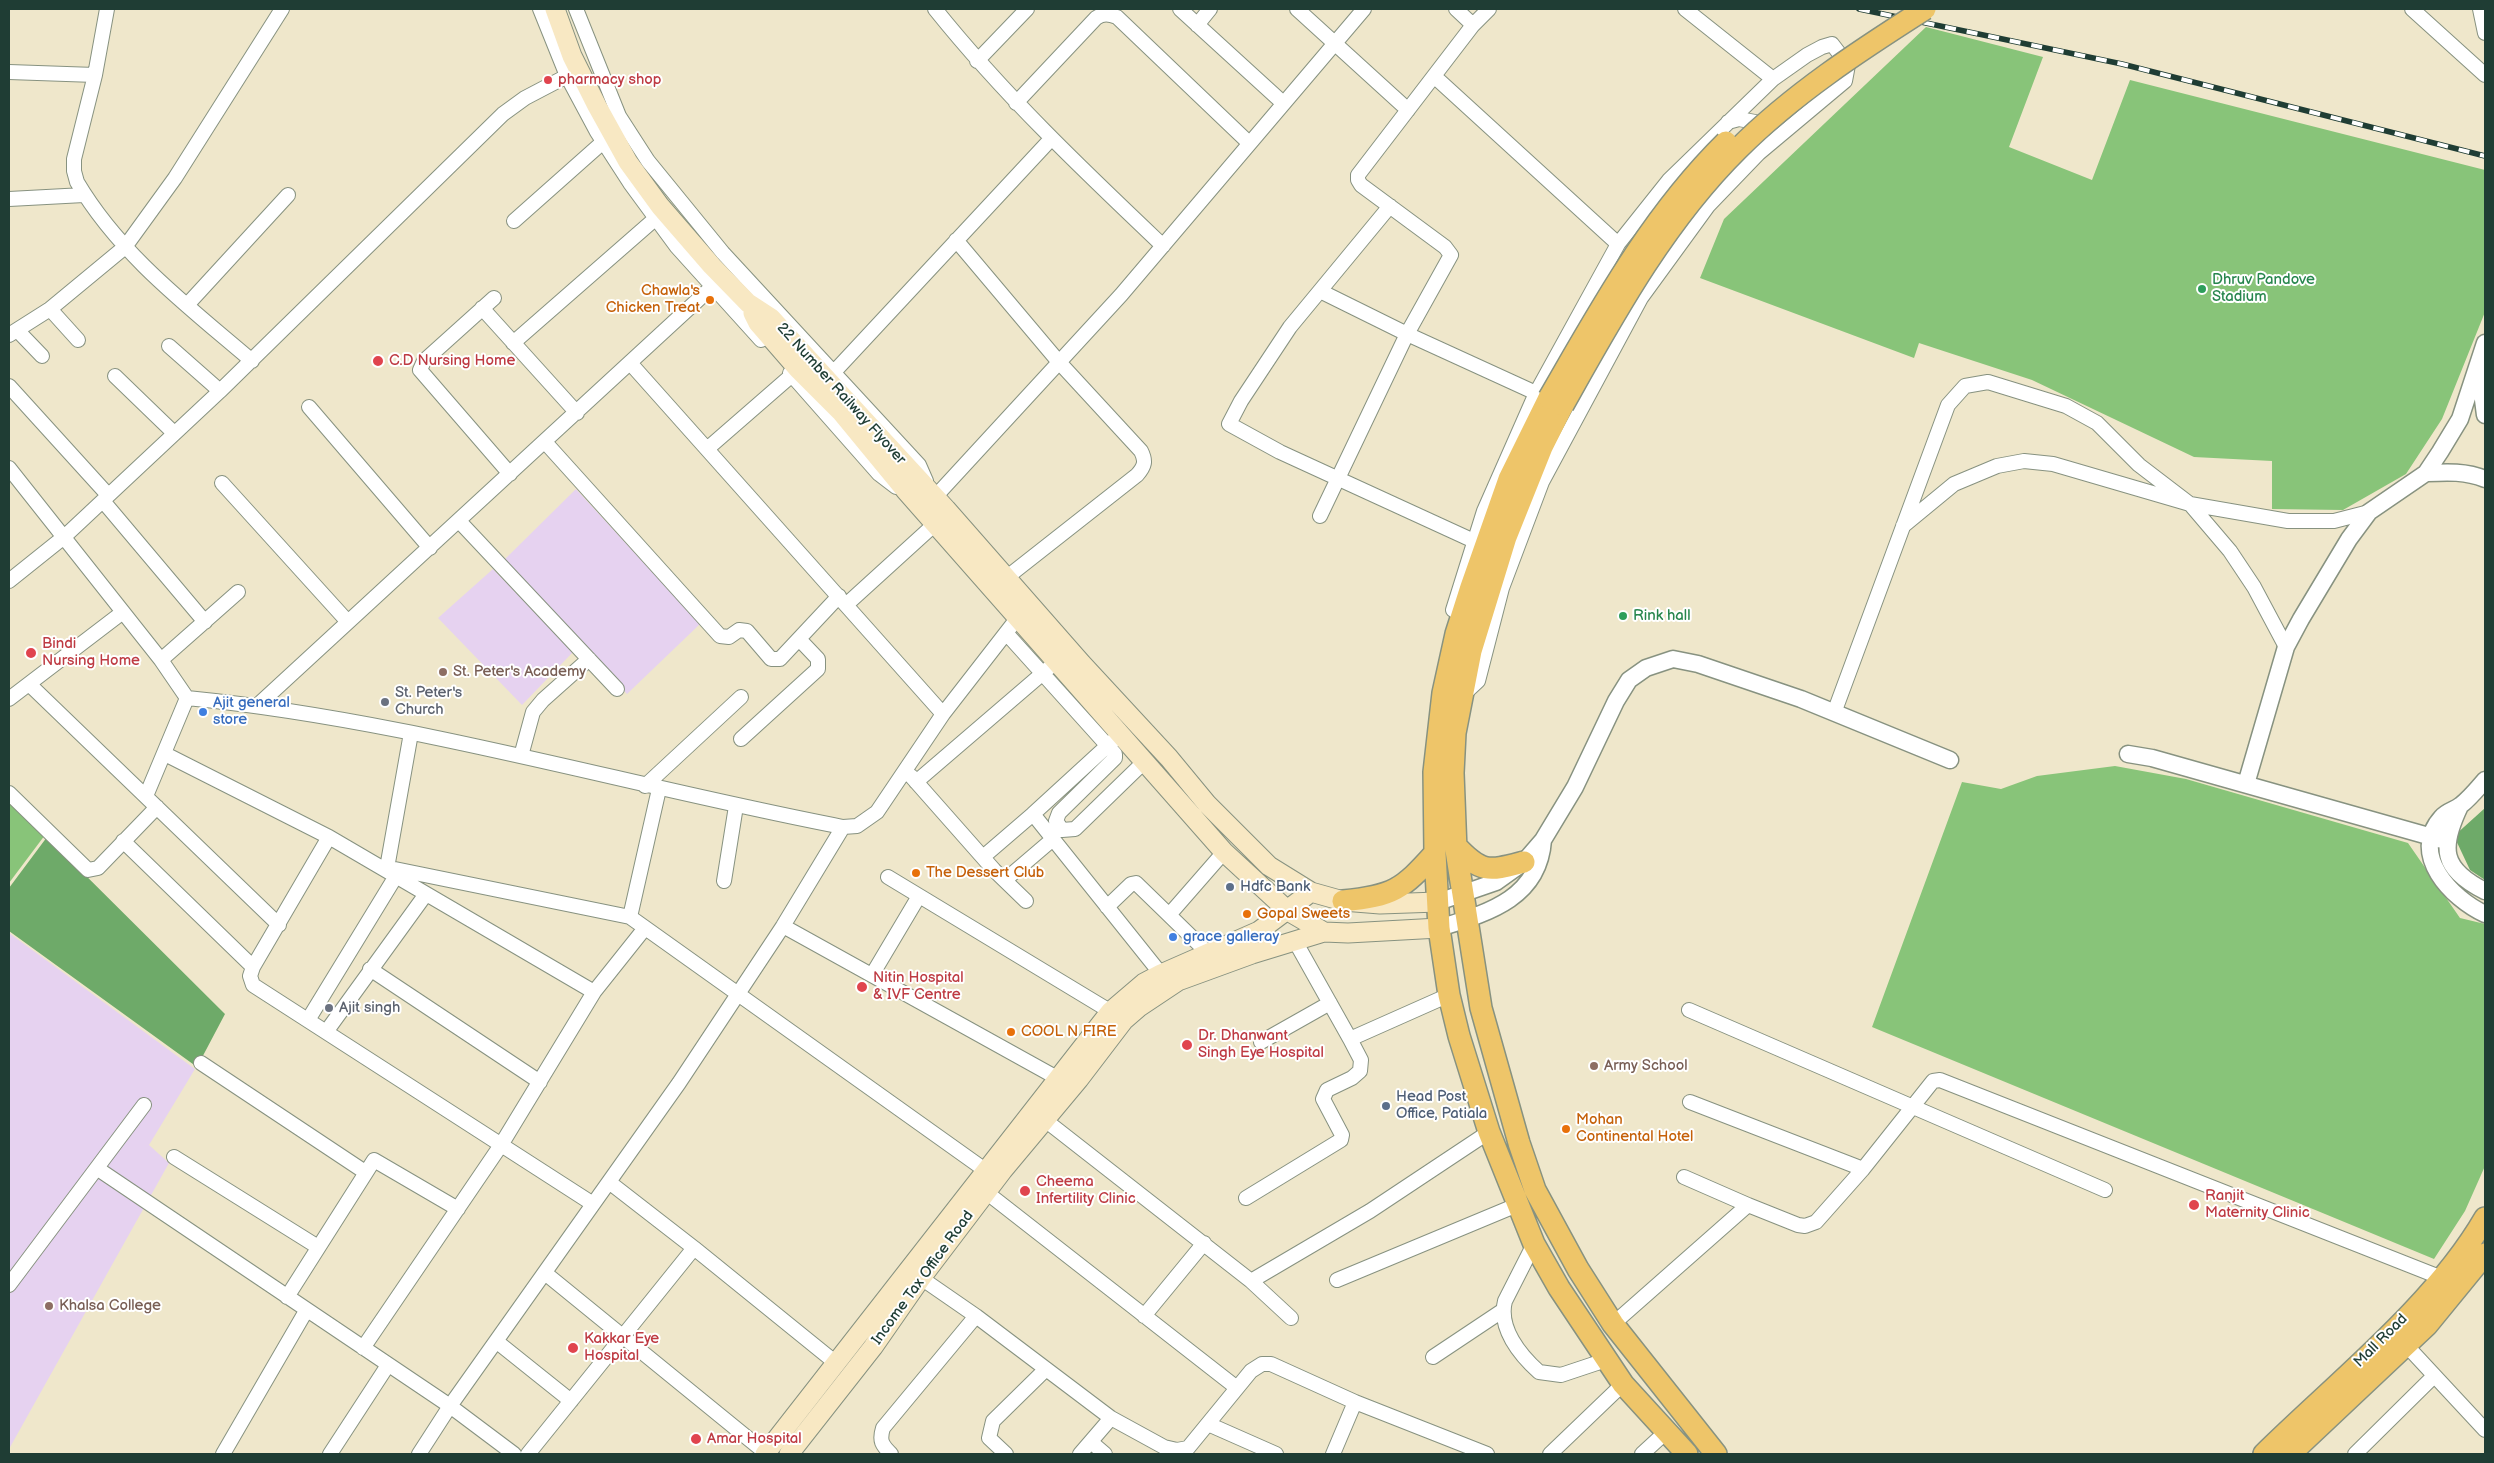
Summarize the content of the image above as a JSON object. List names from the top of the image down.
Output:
{
  "streets": {
    "main road": ["22 Number Railway Flyover", "Income Tax Office Road", "Mall Road"]
  },
  "places": [
    "pharmacy shop",
    "Dhruv Pandove Stadium",
    "Chawla's Chicken Treat",
    "C.D Nursing Home",
    "Rink hall",
    "Bindi Nursing Home",
    "St. Peter's Academy",
    "St. Peter's Church",
    "Ajit general store",
    "The Dessert Club",
    "Hdfc Bank",
    "Gopal Sweets",
    "grace galleray",
    "Nitin Hospital & IVF Centre",
    "Ajit singh",
    "COOL N FIRE",
    "Dr. Dhanwant Singh Eye Hospital",
    "Army School",
    "Head Post Office, Patiala",
    "Mohan Continental Hotel",
    "Cheema Infertility Clinic",
    "Ranjit Maternity Clinic",
    "Khalsa College",
    "Kakkar Eye Hospital",
    "Amar Hospital"
  ]
}
